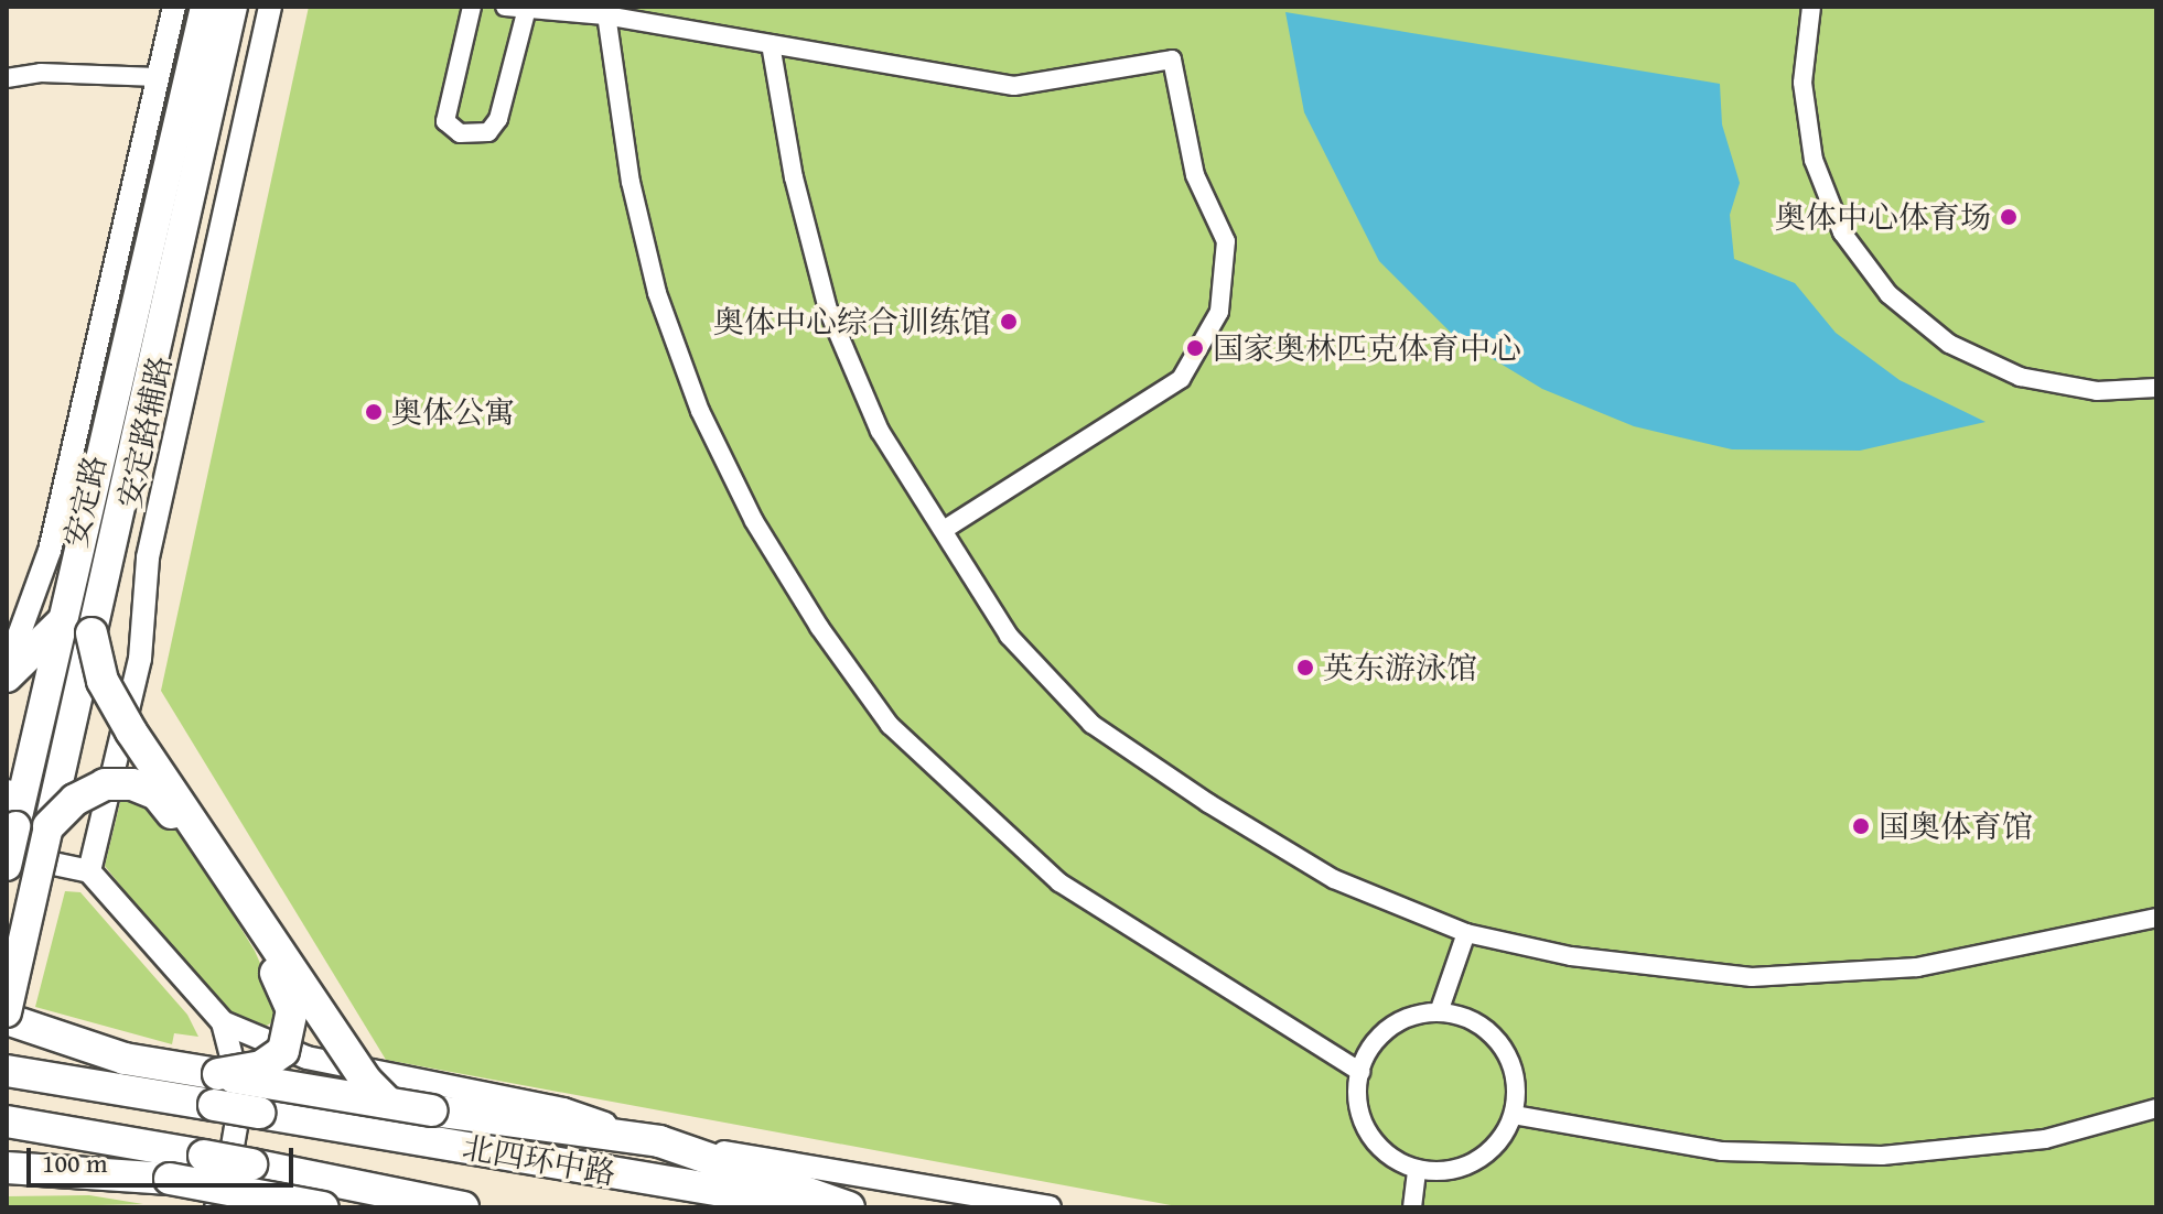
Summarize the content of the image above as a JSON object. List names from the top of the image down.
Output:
{
  "streets": {
    "highway": ["北四环中路"],
    "main road": ["安定路"],
    "street": ["安定路辅路"]
  },
  "places": [
    "奥体中心体育场",
    "奥体中心综合训练馆",
    "国家奥林匹克体育中心",
    "奥体公寓",
    "英东游泳馆",
    "国奥体育馆"
  ],
  "scale_bar": "100 m"
}
